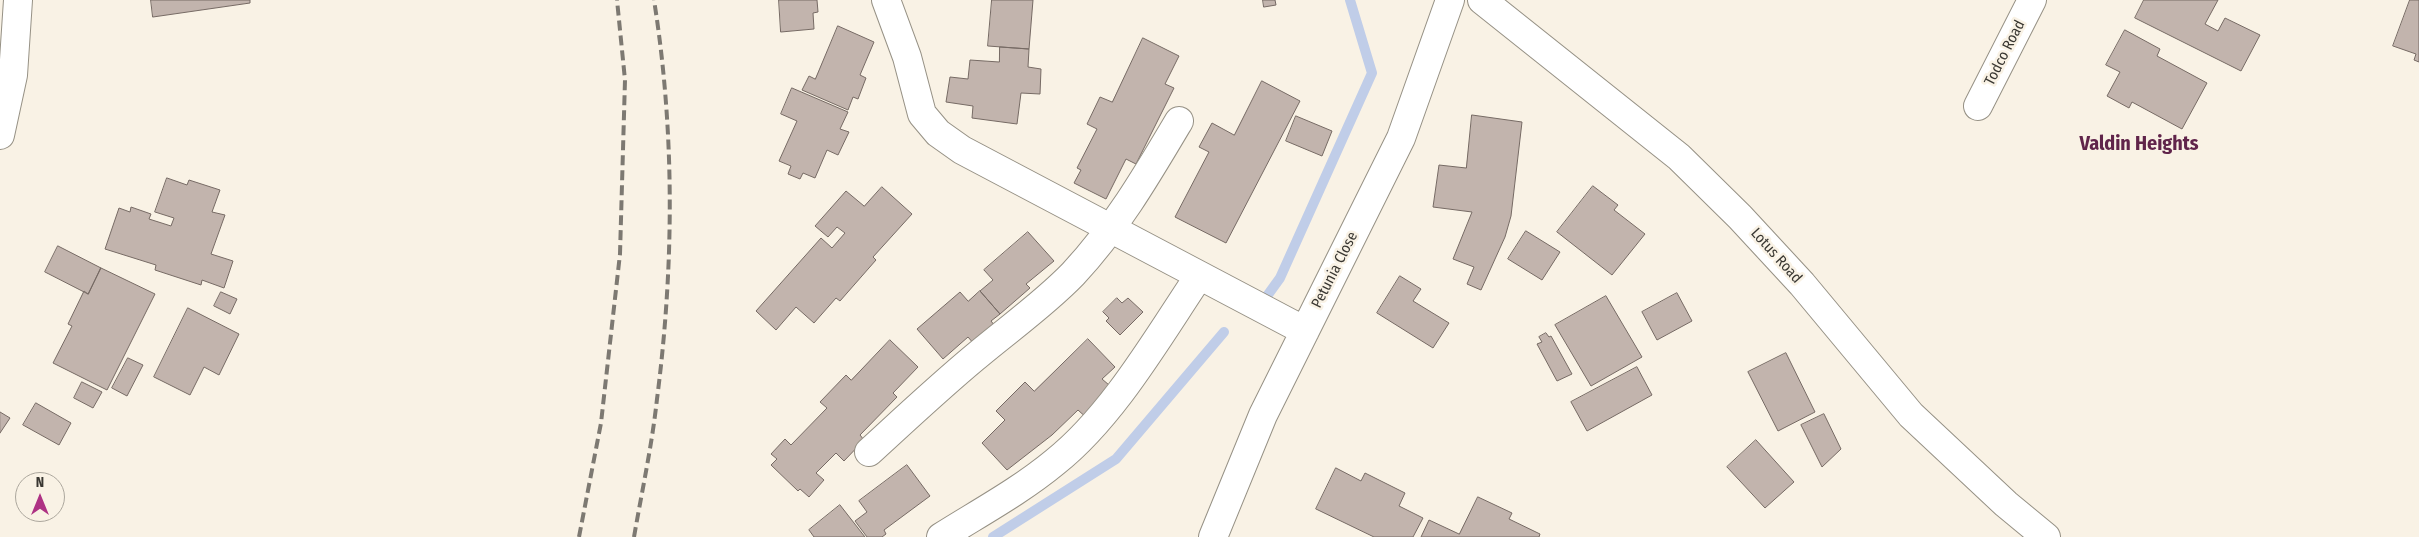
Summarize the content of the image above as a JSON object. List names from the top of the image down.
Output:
{
  "streets": {
    "street": ["Todco Road", "Lotus Road", "Petunia Close"]
  },
  "districts": ["Valdin Heights"],
  "north": "top"
}
